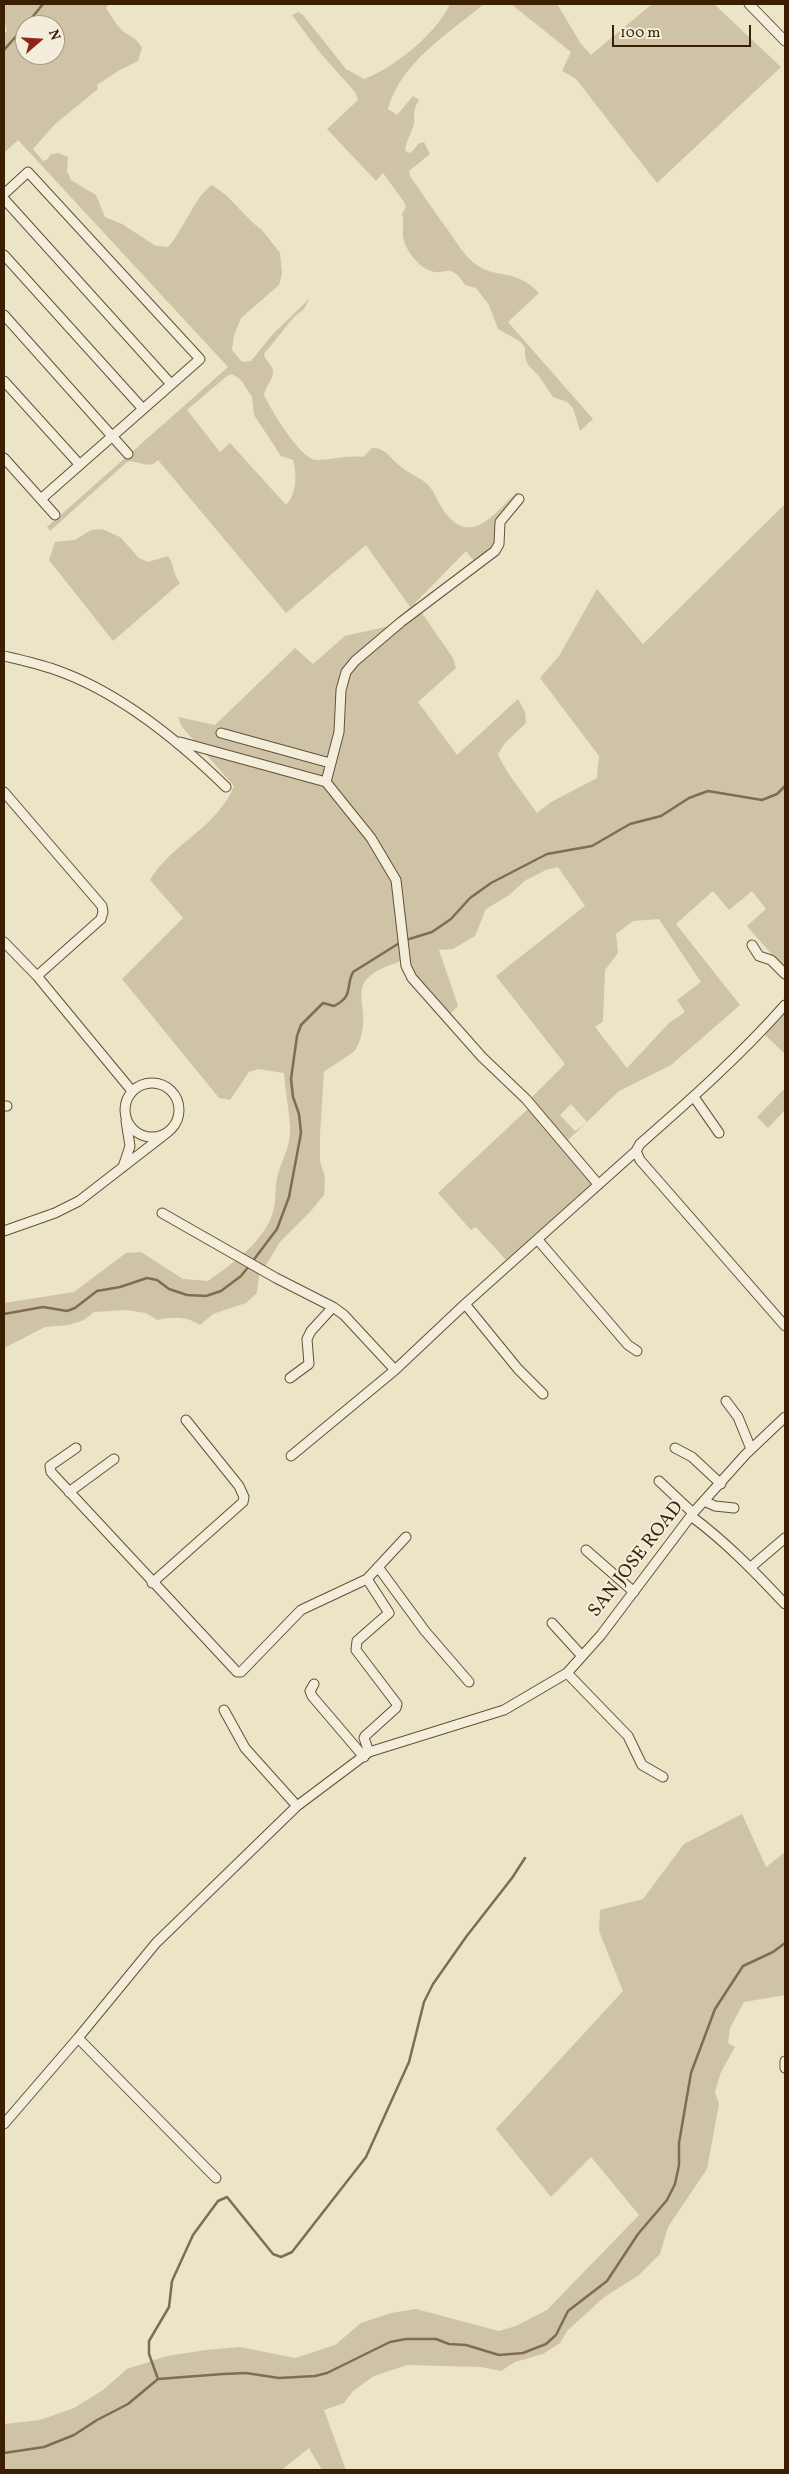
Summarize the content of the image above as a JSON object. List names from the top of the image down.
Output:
{
  "streets": {
    "street": ["SAN JOSE ROAD"]
  },
  "scale_bar": "100 m",
  "north": "right"
}
